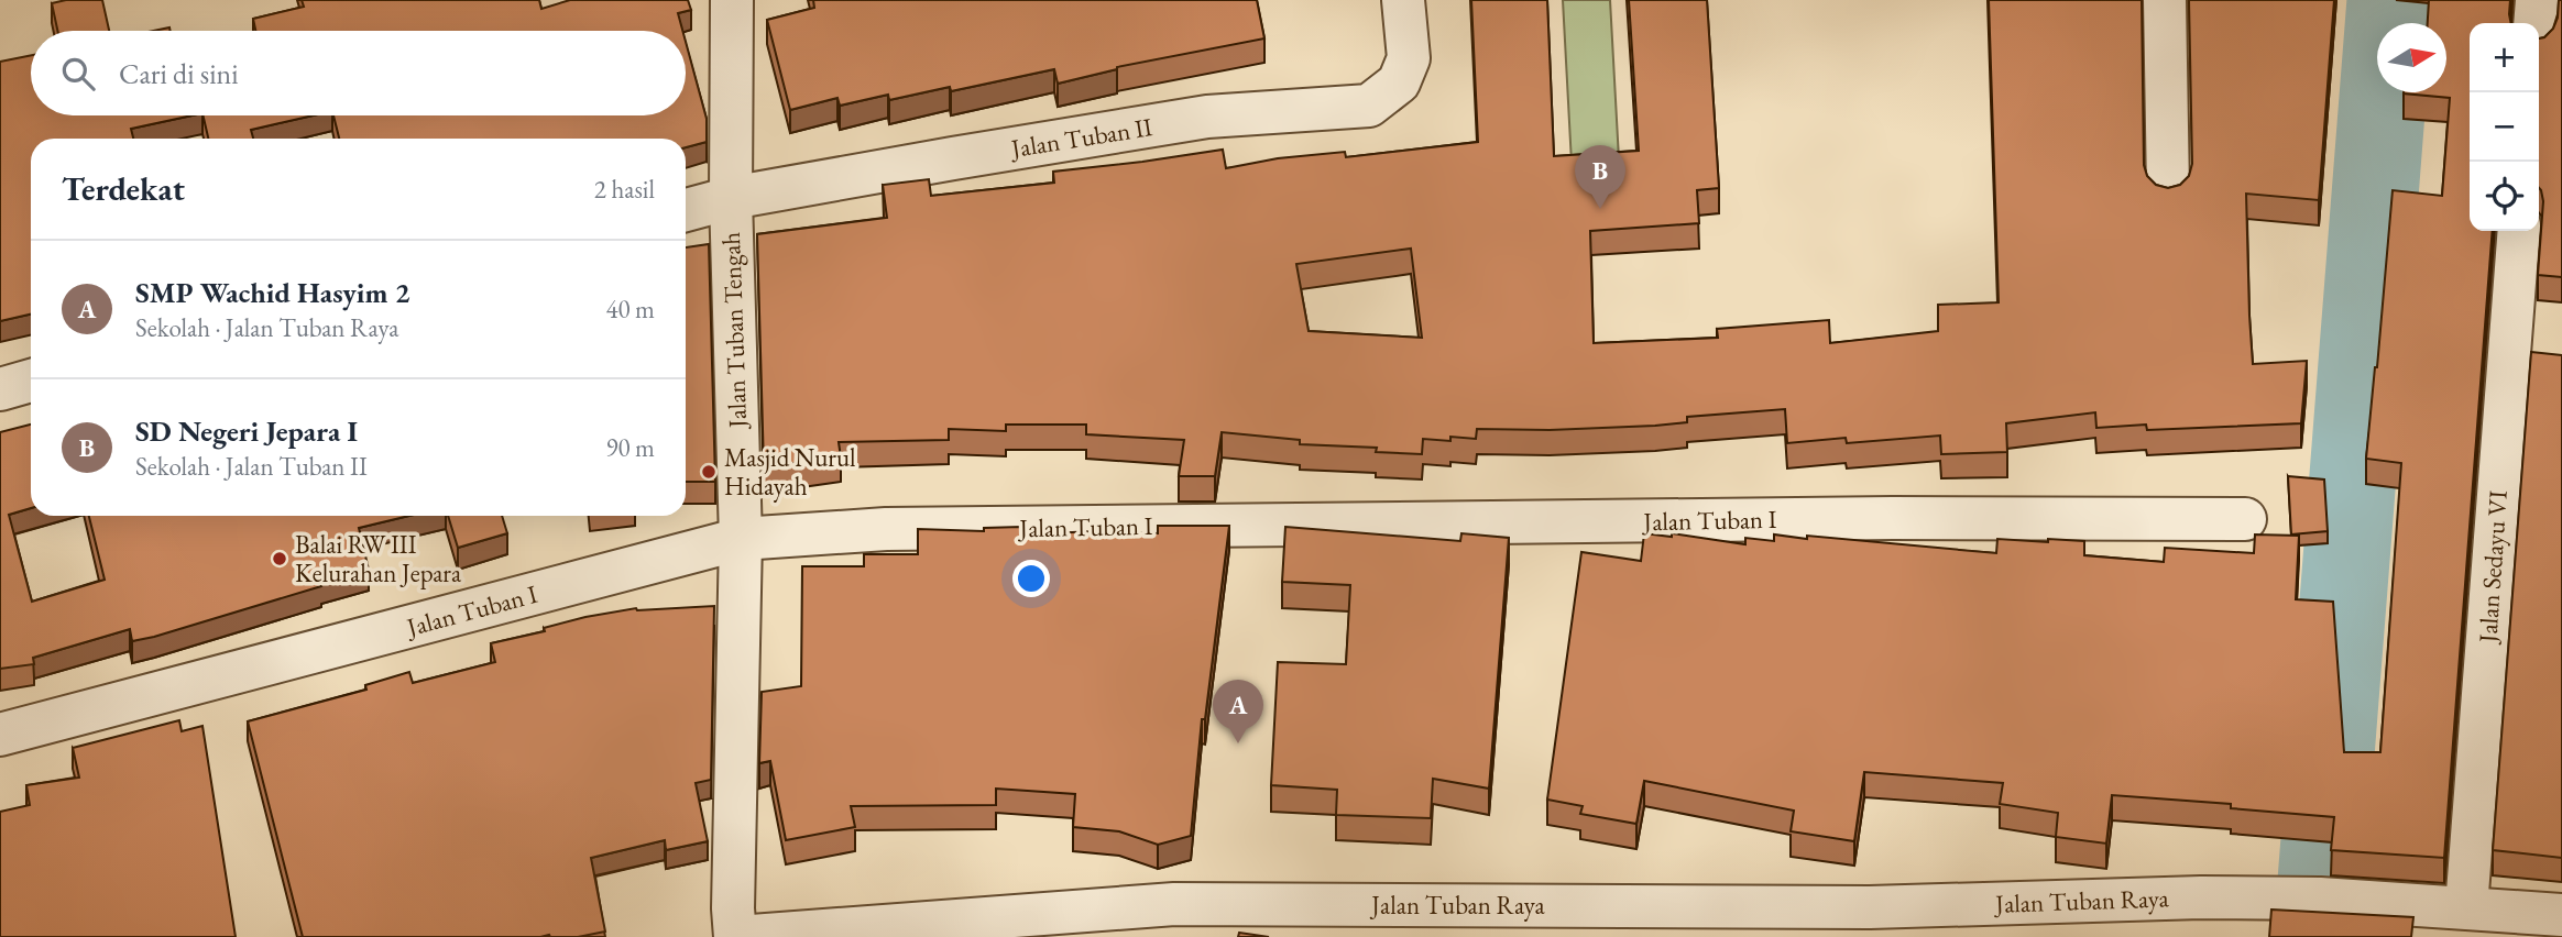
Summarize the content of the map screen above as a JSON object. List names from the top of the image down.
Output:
{
  "streets": {
    "street": [
      "Jalan Tuban II",
      "Jalan Tuban Tengah",
      "Jalan Tuban I",
      "Jalan Sedayu VI",
      "Jalan Tuban Raya"
    ]
  },
  "crossings": [
    ["Jalan Tuban II", "Jalan Tuban Tengah"],
    ["Jalan Tuban Tengah", "Jalan Tuban I"],
    ["Jalan Tuban Tengah", "Jalan Tuban Raya"],
    ["Jalan Sedayu VI", "Jalan Tuban Raya"]
  ],
  "places": ["Masjid Nurul Hidayah", "Balai RW III Kelurahan Jepara"],
  "north": "right",
  "page": {
    "map_buttons": ["+", "−"],
    "search": "Cari di sini",
    "heading": ["Terdekat", "2 hasil"],
    "pins": ["B", "A"],
    "list": [
      {
        "mark": "A",
        "name": "SMP Wachid Hasyim 2",
        "note": "Sekolah · Jalan Tuban Raya",
        "value": "40 m"
      },
      {
        "mark": "B",
        "name": "SD Negeri Jepara I",
        "note": "Sekolah · Jalan Tuban II",
        "value": "90 m"
      }
    ]
  }
}
